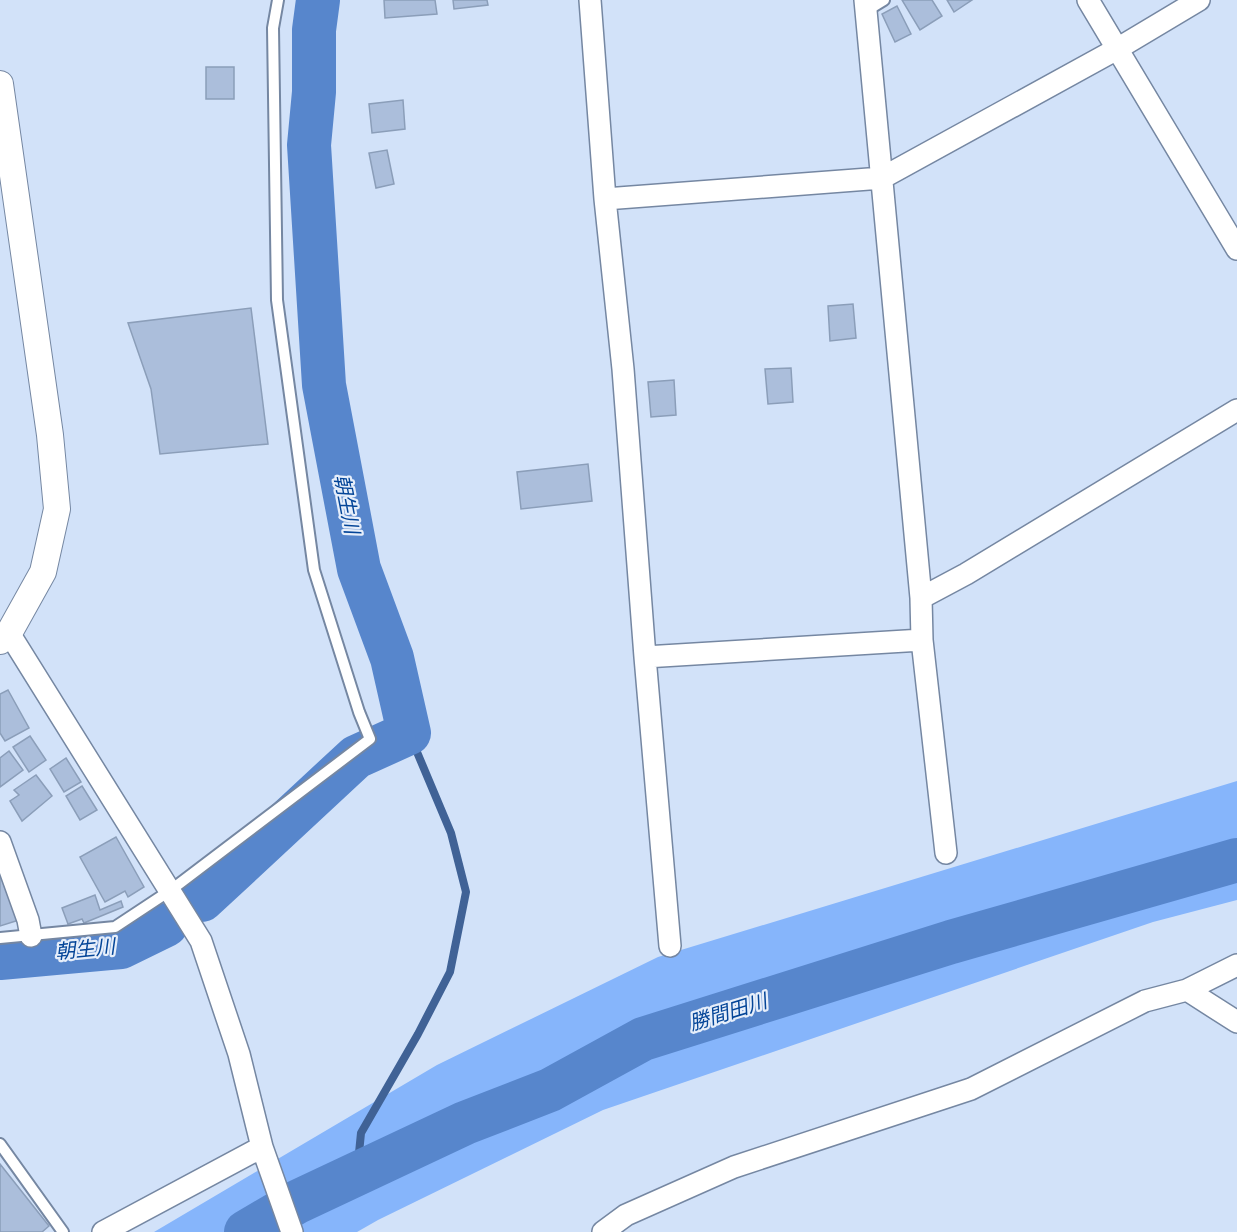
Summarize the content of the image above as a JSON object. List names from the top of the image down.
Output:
{
  "water": ["朝生川", "勝間田川"]
}
